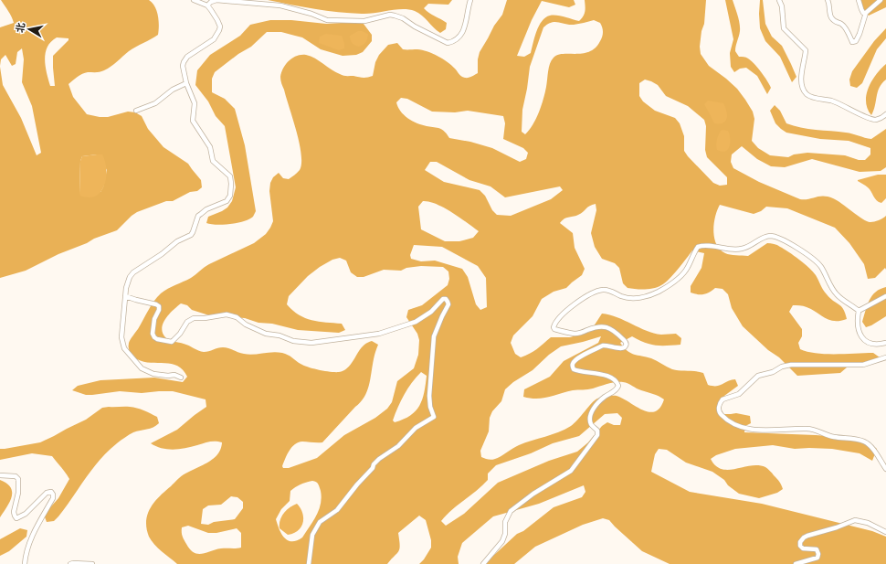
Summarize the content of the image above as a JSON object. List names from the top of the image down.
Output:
{
  "north": "left"
}
